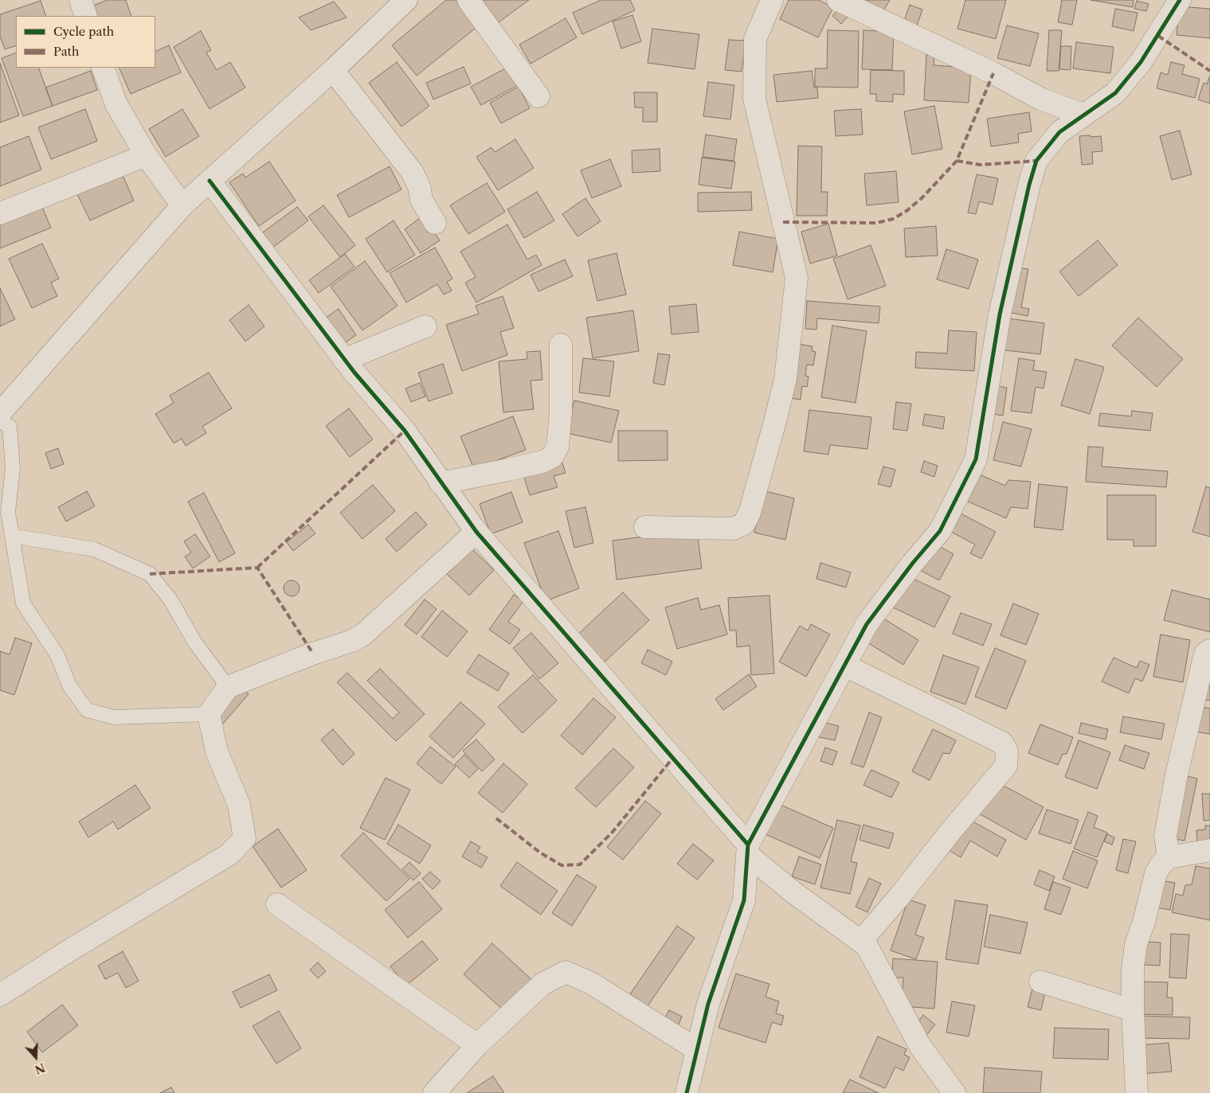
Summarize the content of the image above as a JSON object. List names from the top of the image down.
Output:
{
  "legend": ["Cycle path", "Path"],
  "north": "bottom"
}
